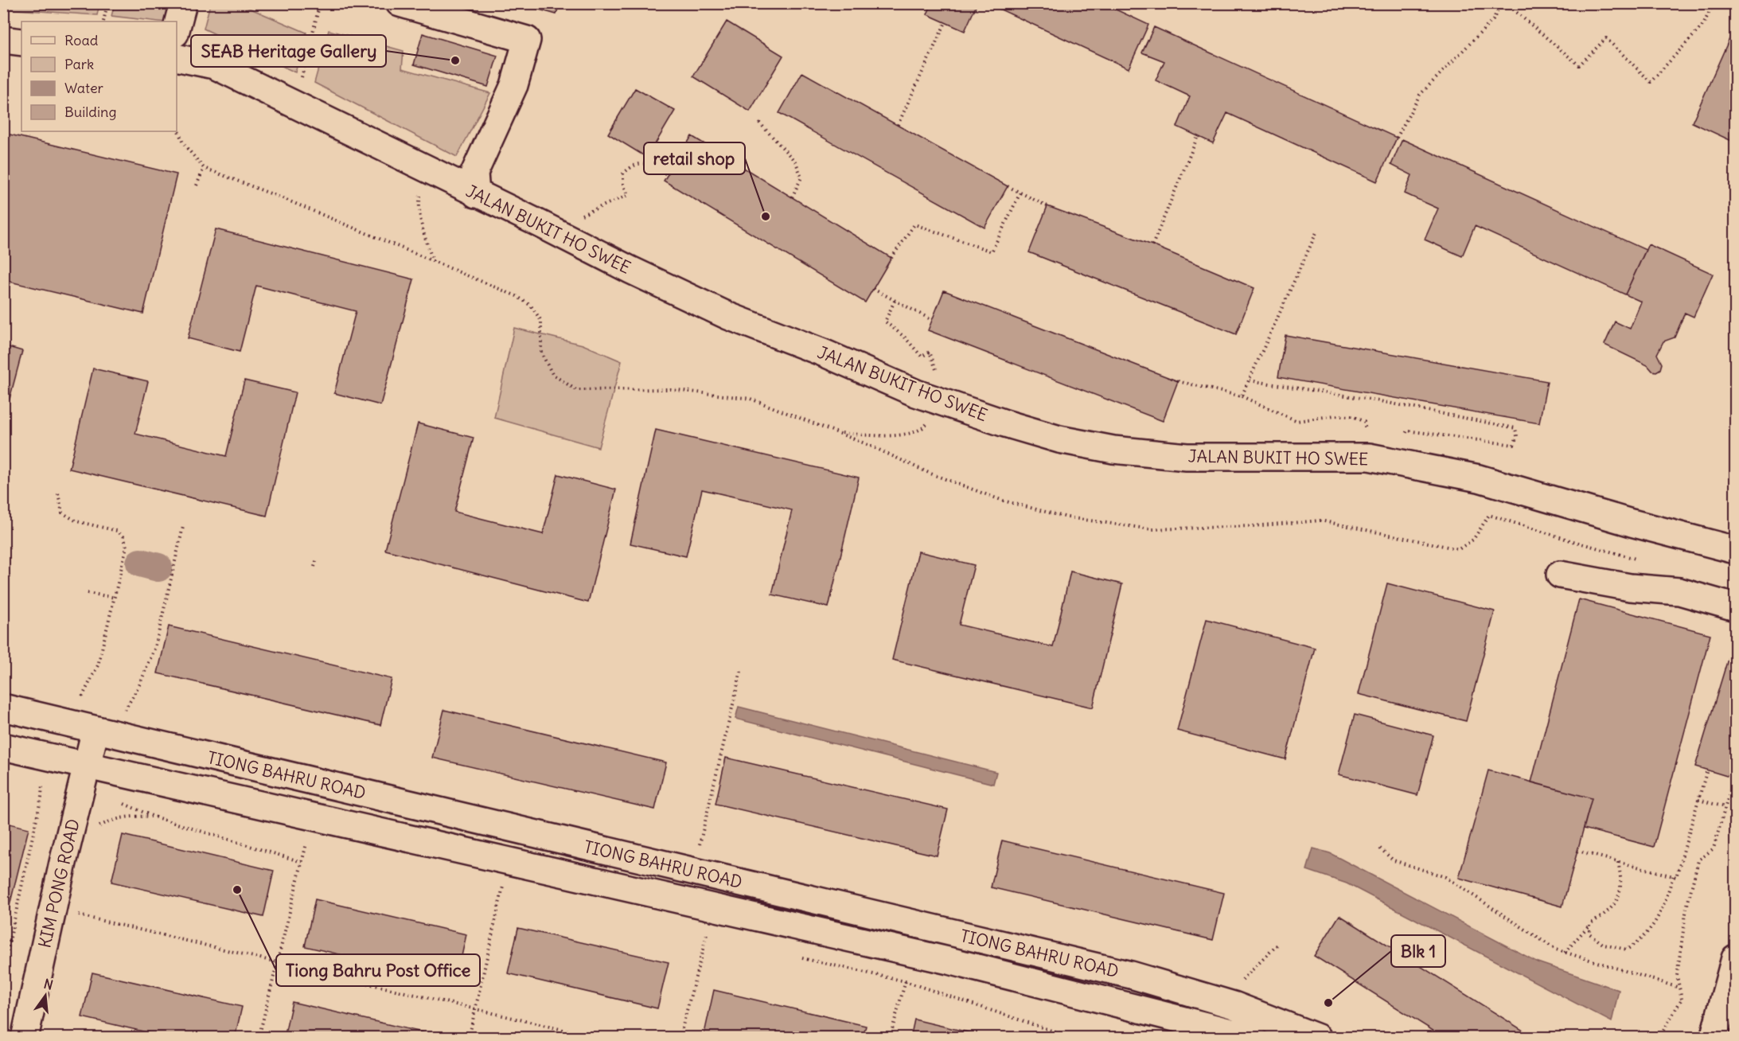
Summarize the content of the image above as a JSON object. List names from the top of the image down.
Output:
{
  "streets": {
    "main road": ["JALAN BUKIT HO SWEE", "TIONG BAHRU ROAD", "KIM PONG ROAD"]
  },
  "crossings": [
    ["TIONG BAHRU ROAD", "KIM PONG ROAD"]
  ],
  "places": [
    "SEAB Heritage Gallery",
    "retail shop",
    "Tiong Bahru Post Office",
    "Blk 1"
  ],
  "legend": [
    "Road",
    "Park",
    "Water",
    "Building"
  ],
  "north": "top"
}
